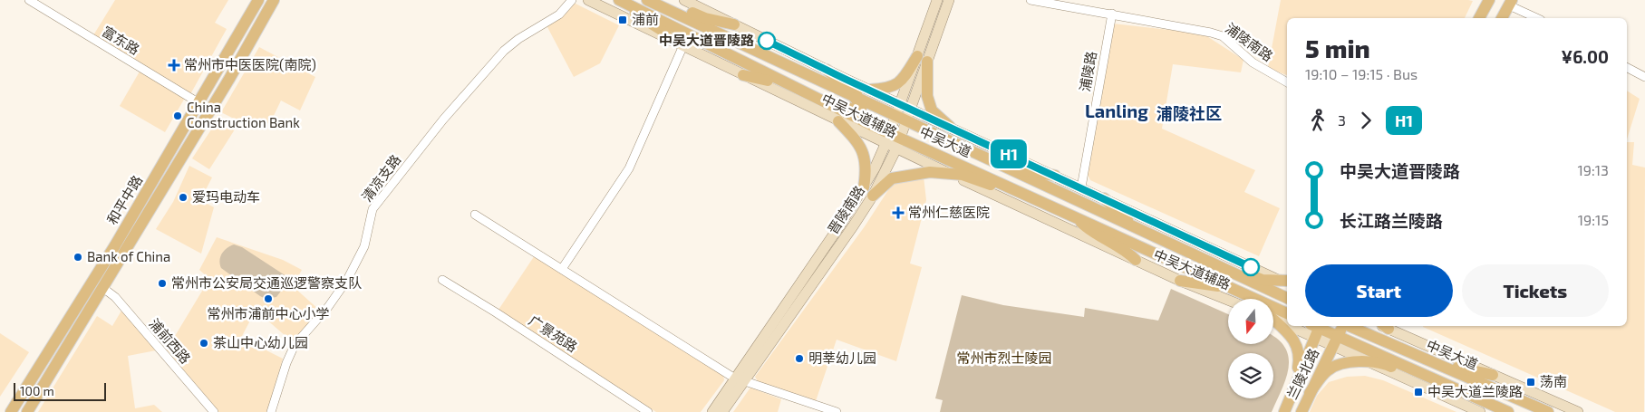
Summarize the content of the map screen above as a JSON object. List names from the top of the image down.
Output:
{
  "streets": {
    "main road": [
      "中吴大道辅路",
      "中吴大道",
      "和平中路",
      "晋陵南路",
      "兰陵北路"
    ],
    "street": [
      "富东路",
      "浦陵南路",
      "浦陵路",
      "清凉支路",
      "广景苑路",
      "浦前西路"
    ]
  },
  "crossings": [
    ["富东路", "和平中路"],
    ["浦陵南路", "浦陵路"],
    ["浦陵路", "中吴大道辅路"],
    ["中吴大道辅路", "中吴大道"],
    ["中吴大道辅路", "晋陵南路"],
    ["中吴大道", "晋陵南路"],
    ["和平中路", "浦前西路"]
  ],
  "districts": ["Lanling", "浦陵社区"],
  "parks": ["常州市烈士陵园"],
  "places": {
    "transit": ["浦前", "荡南", "中吴大道兰陵路"],
    "other": [
      "中吴大道晋陵路",
      "China Construction Bank",
      "爱玛电动车",
      "Bank of China",
      "常州市公安局交通巡逻警察支队",
      "常州市浦前中心小学",
      "茶山中心幼儿园",
      "明莘幼儿园"
    ],
    "health": ["常州市中医医院(南院)", "常州仁慈医院"]
  },
  "lines": ["bus line H1"],
  "scale_bar": "100 m",
  "north": "bottom",
  "page": {
    "on_map": "H1",
    "heading": ["5 min", "19:10 – 19:15 · Bus", "¥6.00"],
    "legs": ["3", "H1"],
    "list": [
      {
        "name": "中吴大道晋陵路",
        "value": "19:13"
      },
      {
        "name": "长江路兰陵路",
        "value": "19:15"
      }
    ],
    "buttons": ["Start", "Tickets"],
    "scale": "100 m"
  }
}
